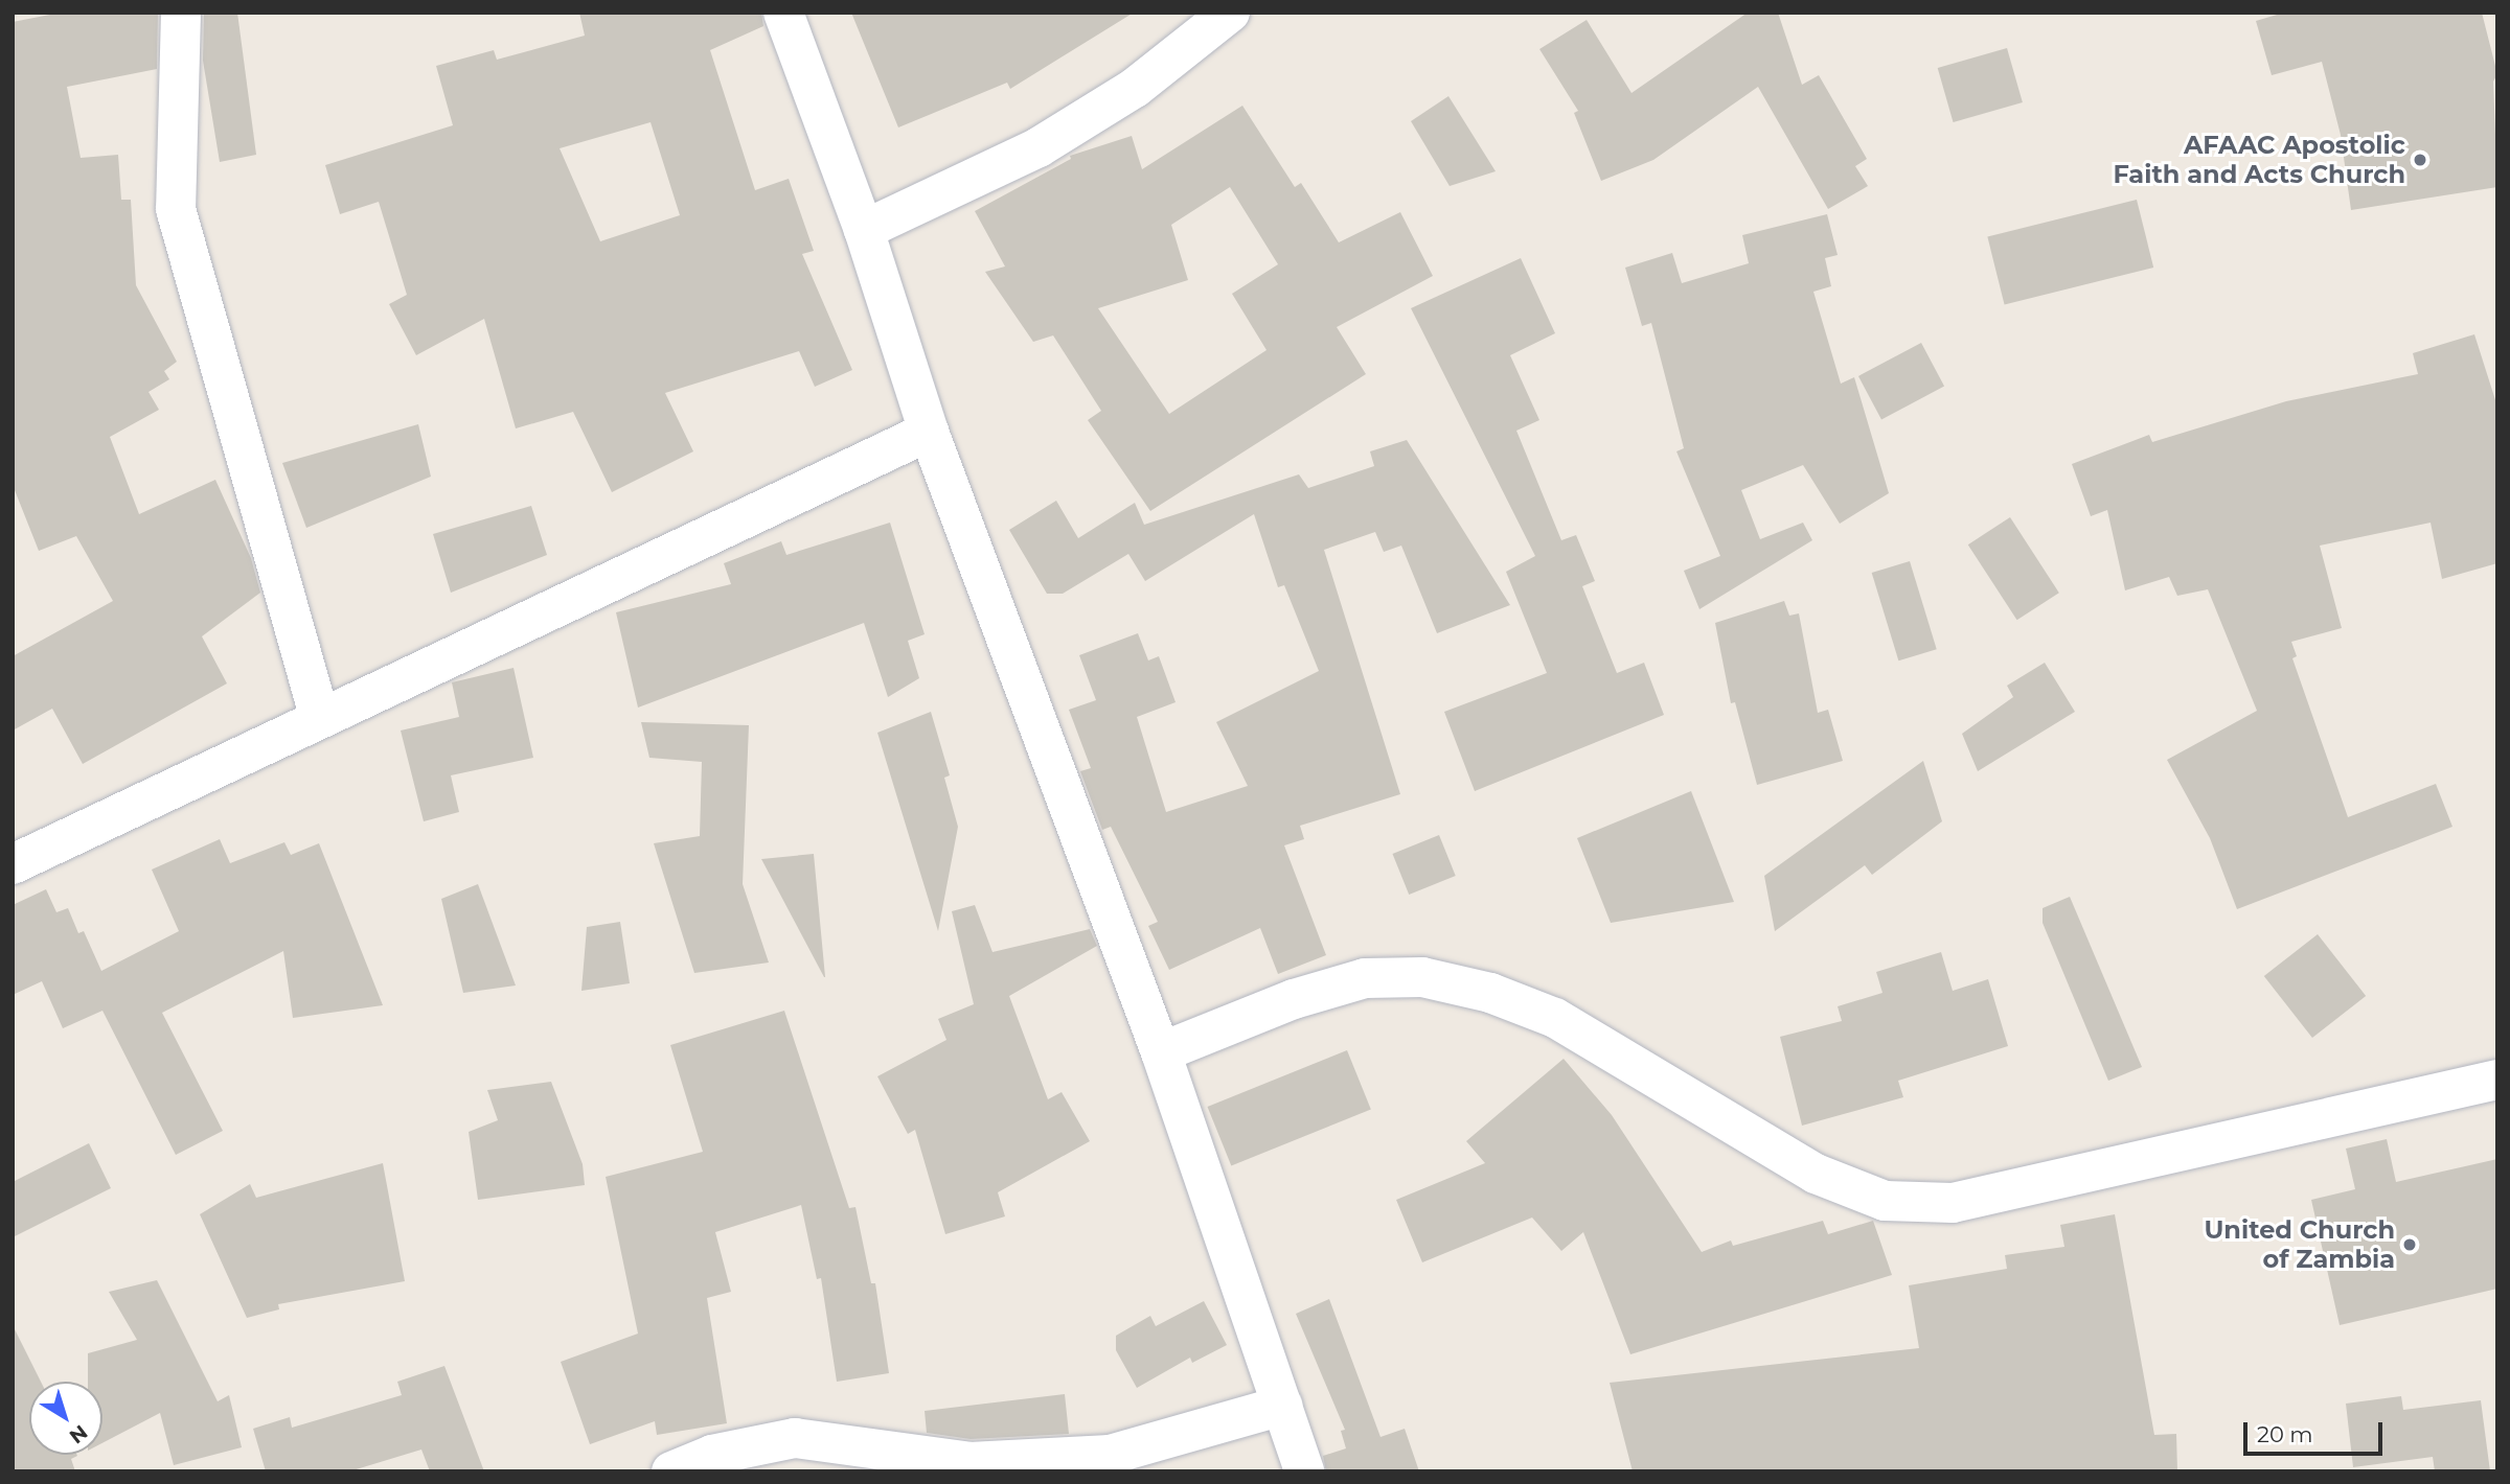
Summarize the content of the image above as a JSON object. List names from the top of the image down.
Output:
{
  "places": ["AFAAC Apostolic Faith and Acts Church", "United Church of Zambia"],
  "scale_bar": "20 m",
  "north": "bottom right"
}
